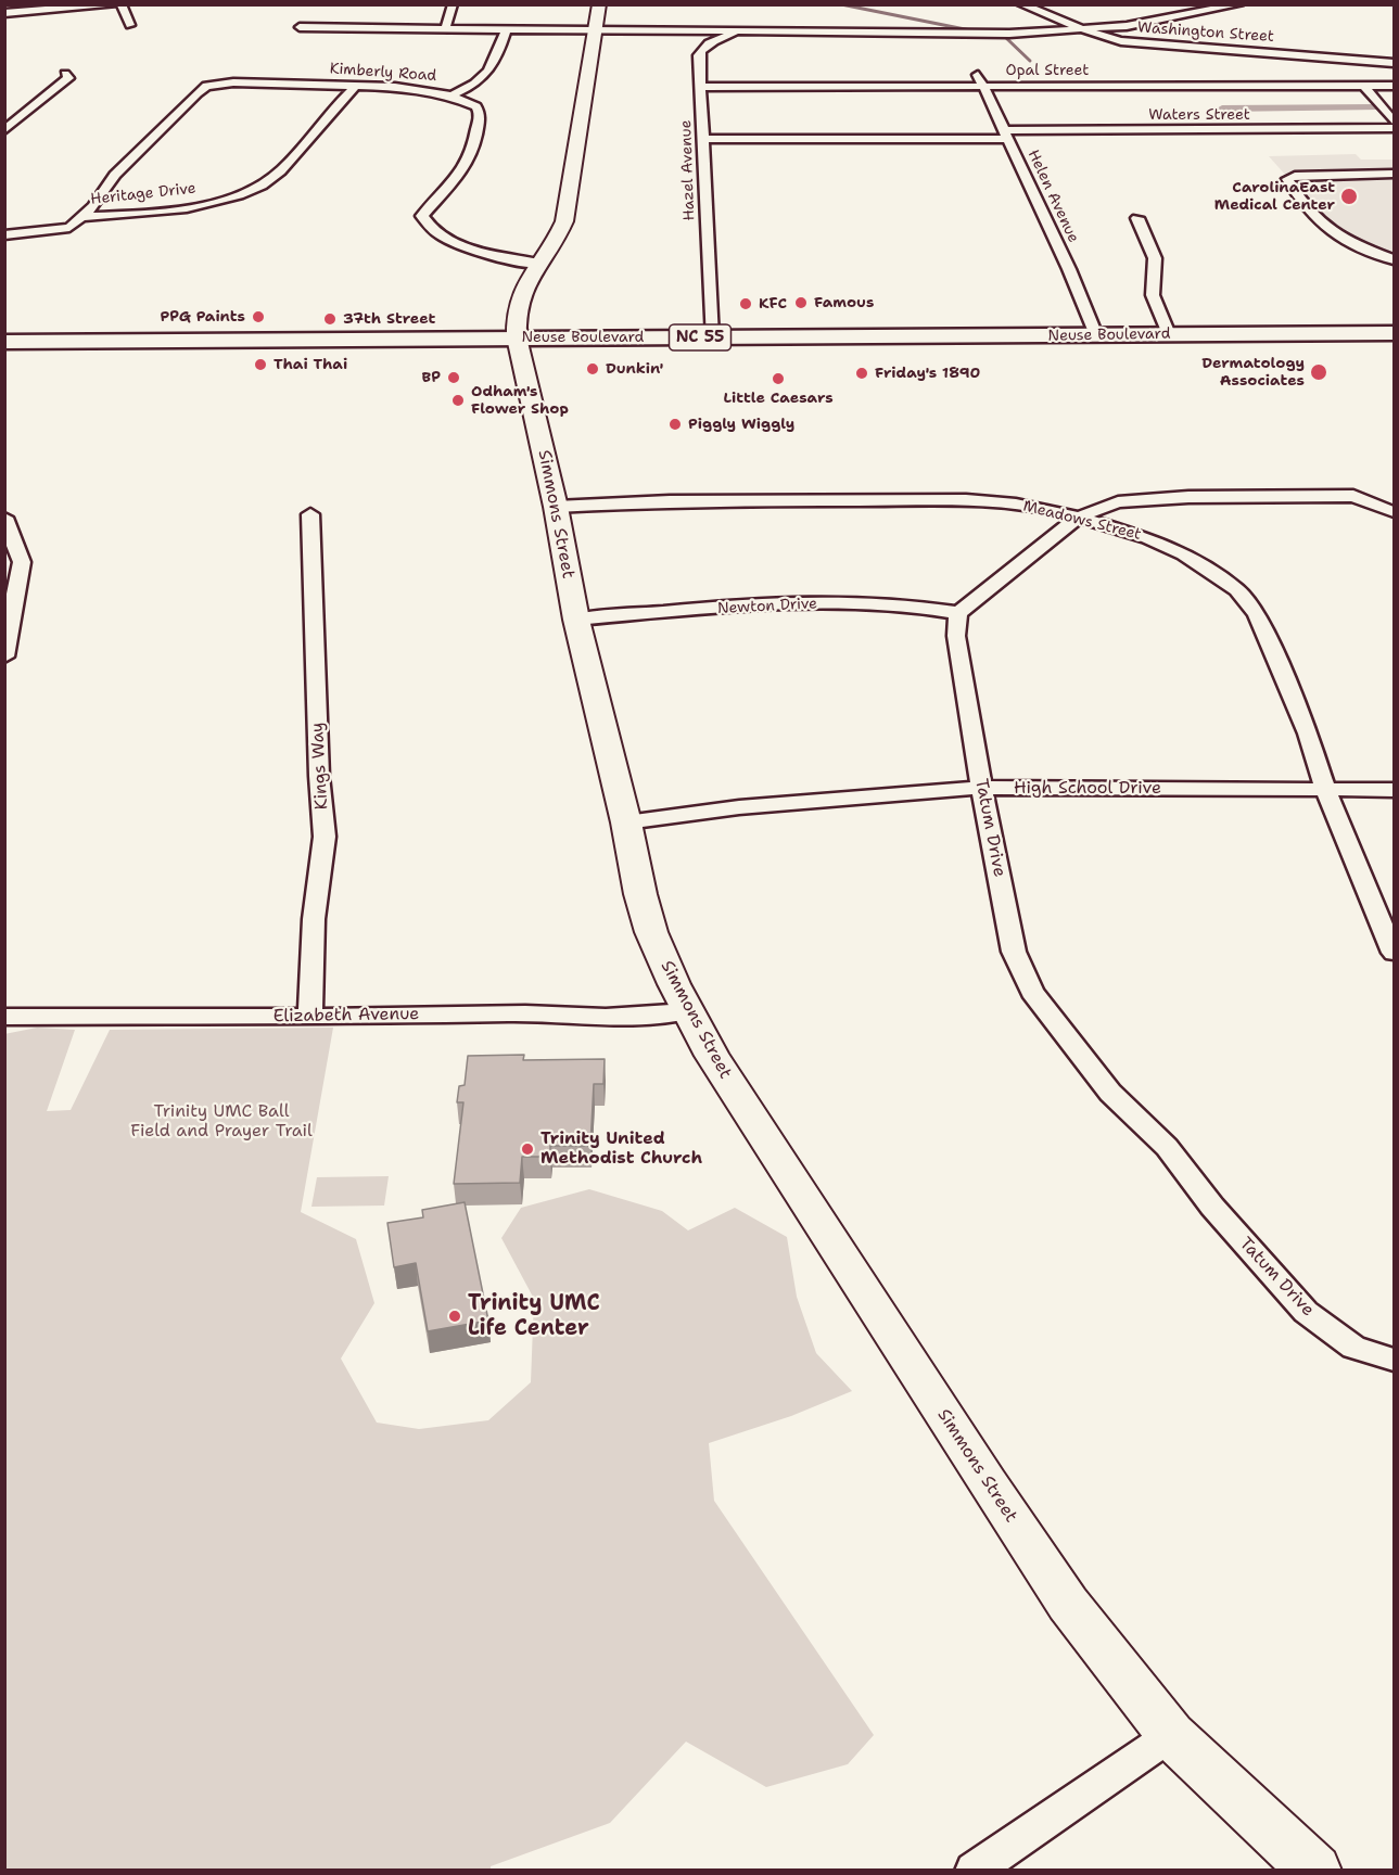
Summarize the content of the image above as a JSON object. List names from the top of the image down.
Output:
{
  "streets": {
    "main road": ["Neuse Boulevard", "NC 55"],
    "street": [
      "Washington Street",
      "Opal Street",
      "Kimberly Road",
      "Waters Street",
      "Hazel Avenue",
      "Heritage Drive",
      "Helen Avenue",
      "Simmons Street",
      "Meadows Street",
      "Newton Drive",
      "Kings Way",
      "High School Drive",
      "Tatum Drive",
      "Elizabeth Avenue"
    ]
  },
  "crossings": [
    ["Washington Street", "Hazel Avenue"],
    ["Opal Street", "Hazel Avenue"],
    ["Opal Street", "Helen Avenue"],
    ["Kimberly Road", "Heritage Drive"],
    ["Kimberly Road", "Simmons Street"],
    ["Waters Street", "Hazel Avenue"],
    ["Waters Street", "Helen Avenue"],
    ["Hazel Avenue", "Neuse Boulevard"],
    ["Hazel Avenue", "Simmons Street"],
    ["Helen Avenue", "Neuse Boulevard"],
    ["Neuse Boulevard", "Simmons Street"],
    ["Simmons Street", "Meadows Street"],
    ["Simmons Street", "Newton Drive"],
    ["Simmons Street", "High School Drive"],
    ["Simmons Street", "Elizabeth Avenue"],
    ["Meadows Street", "High School Drive"],
    ["Newton Drive", "Tatum Drive"],
    ["Kings Way", "Elizabeth Avenue"],
    ["High School Drive", "Tatum Drive"]
  ],
  "parks": ["Trinity UMC Ball Field and Prayer Trail"],
  "places": [
    "CarolinaEast Medical Center",
    "Famous",
    "KFC",
    "PPG Paints",
    "37th Street",
    "Thai Thai",
    "Dunkin'",
    "Dermatology Associates",
    "Friday's 1890",
    "BP",
    "Little Caesars",
    "Odham's Flower Shop",
    "Piggly Wiggly",
    "Trinity United Methodist Church",
    "Trinity UMC Life Center"
  ]
}
